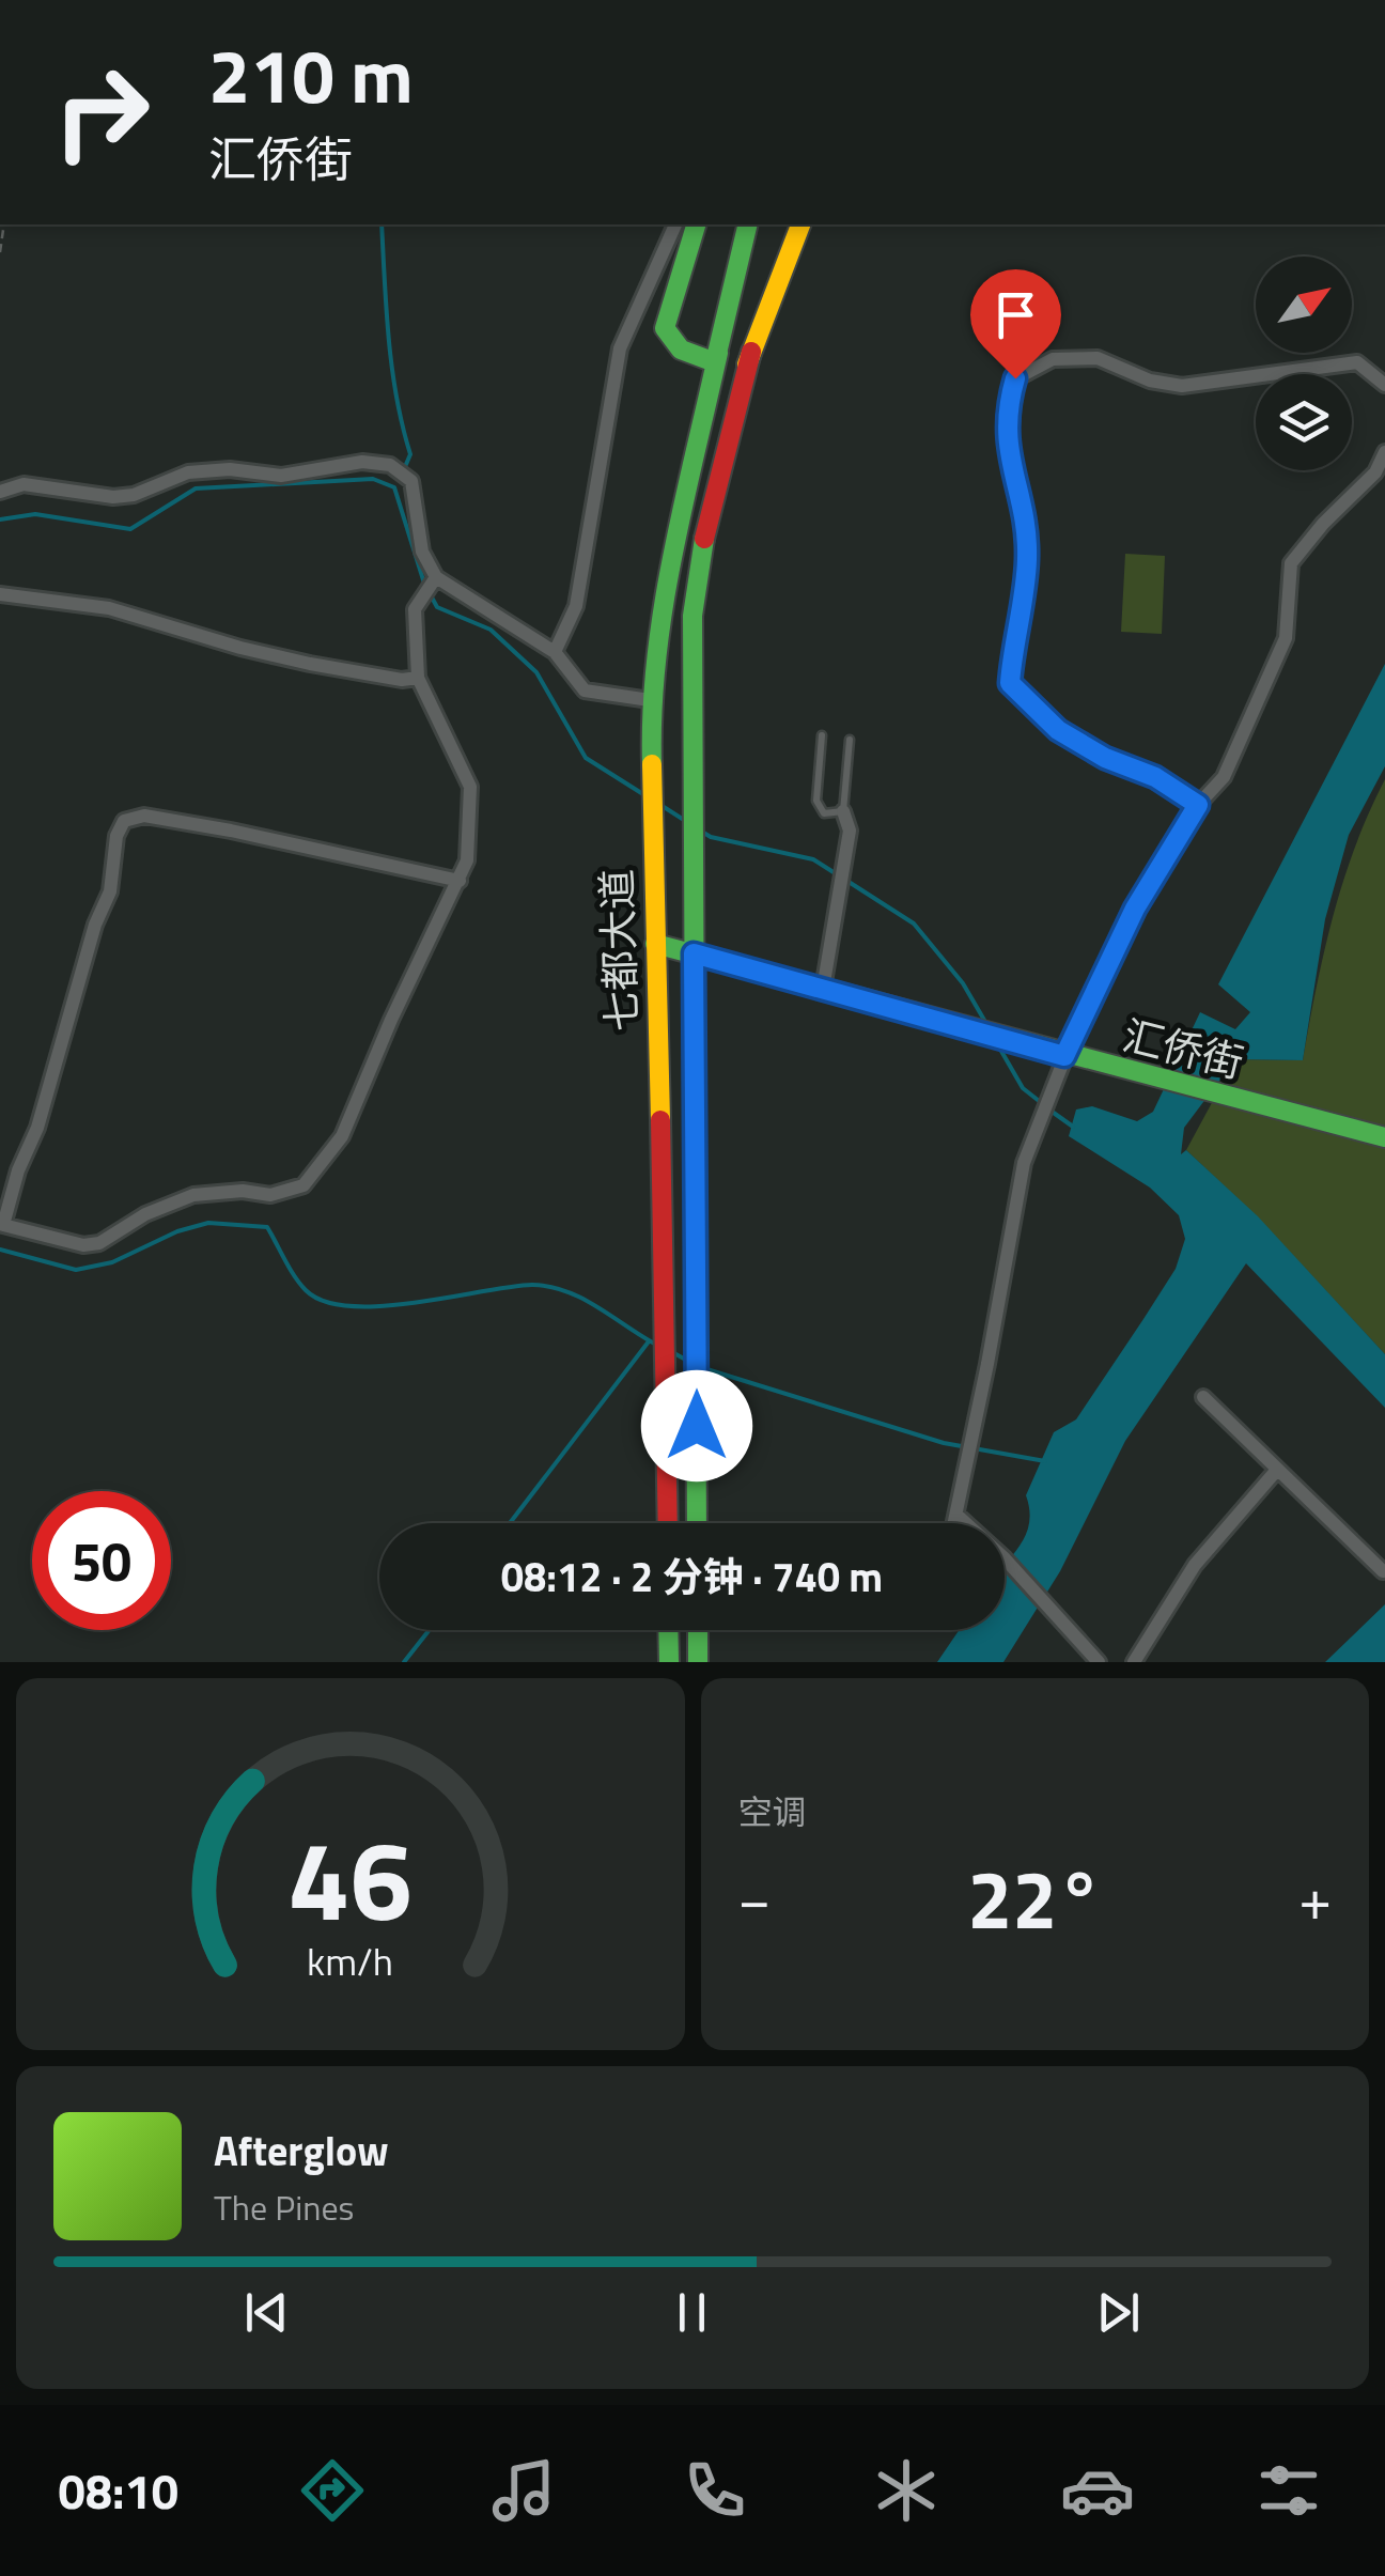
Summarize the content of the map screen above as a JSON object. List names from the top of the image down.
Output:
{
  "streets": {
    "main road": ["七都大道", "汇侨街"]
  },
  "crossings": [
    ["七都大道", "汇侨街"]
  ],
  "north": "top right",
  "page": {
    "turn": ["210 m", "汇侨街"],
    "limit": "50",
    "trip": "08:12 · 2 分钟 · 740 m",
    "tile": "空调",
    "heat": ["−", "22°", "+"],
    "song": ["Afterglow", "The Pines"],
    "tabs": "08:10",
    "gauge": ["46", "km/h"]
  }
}
